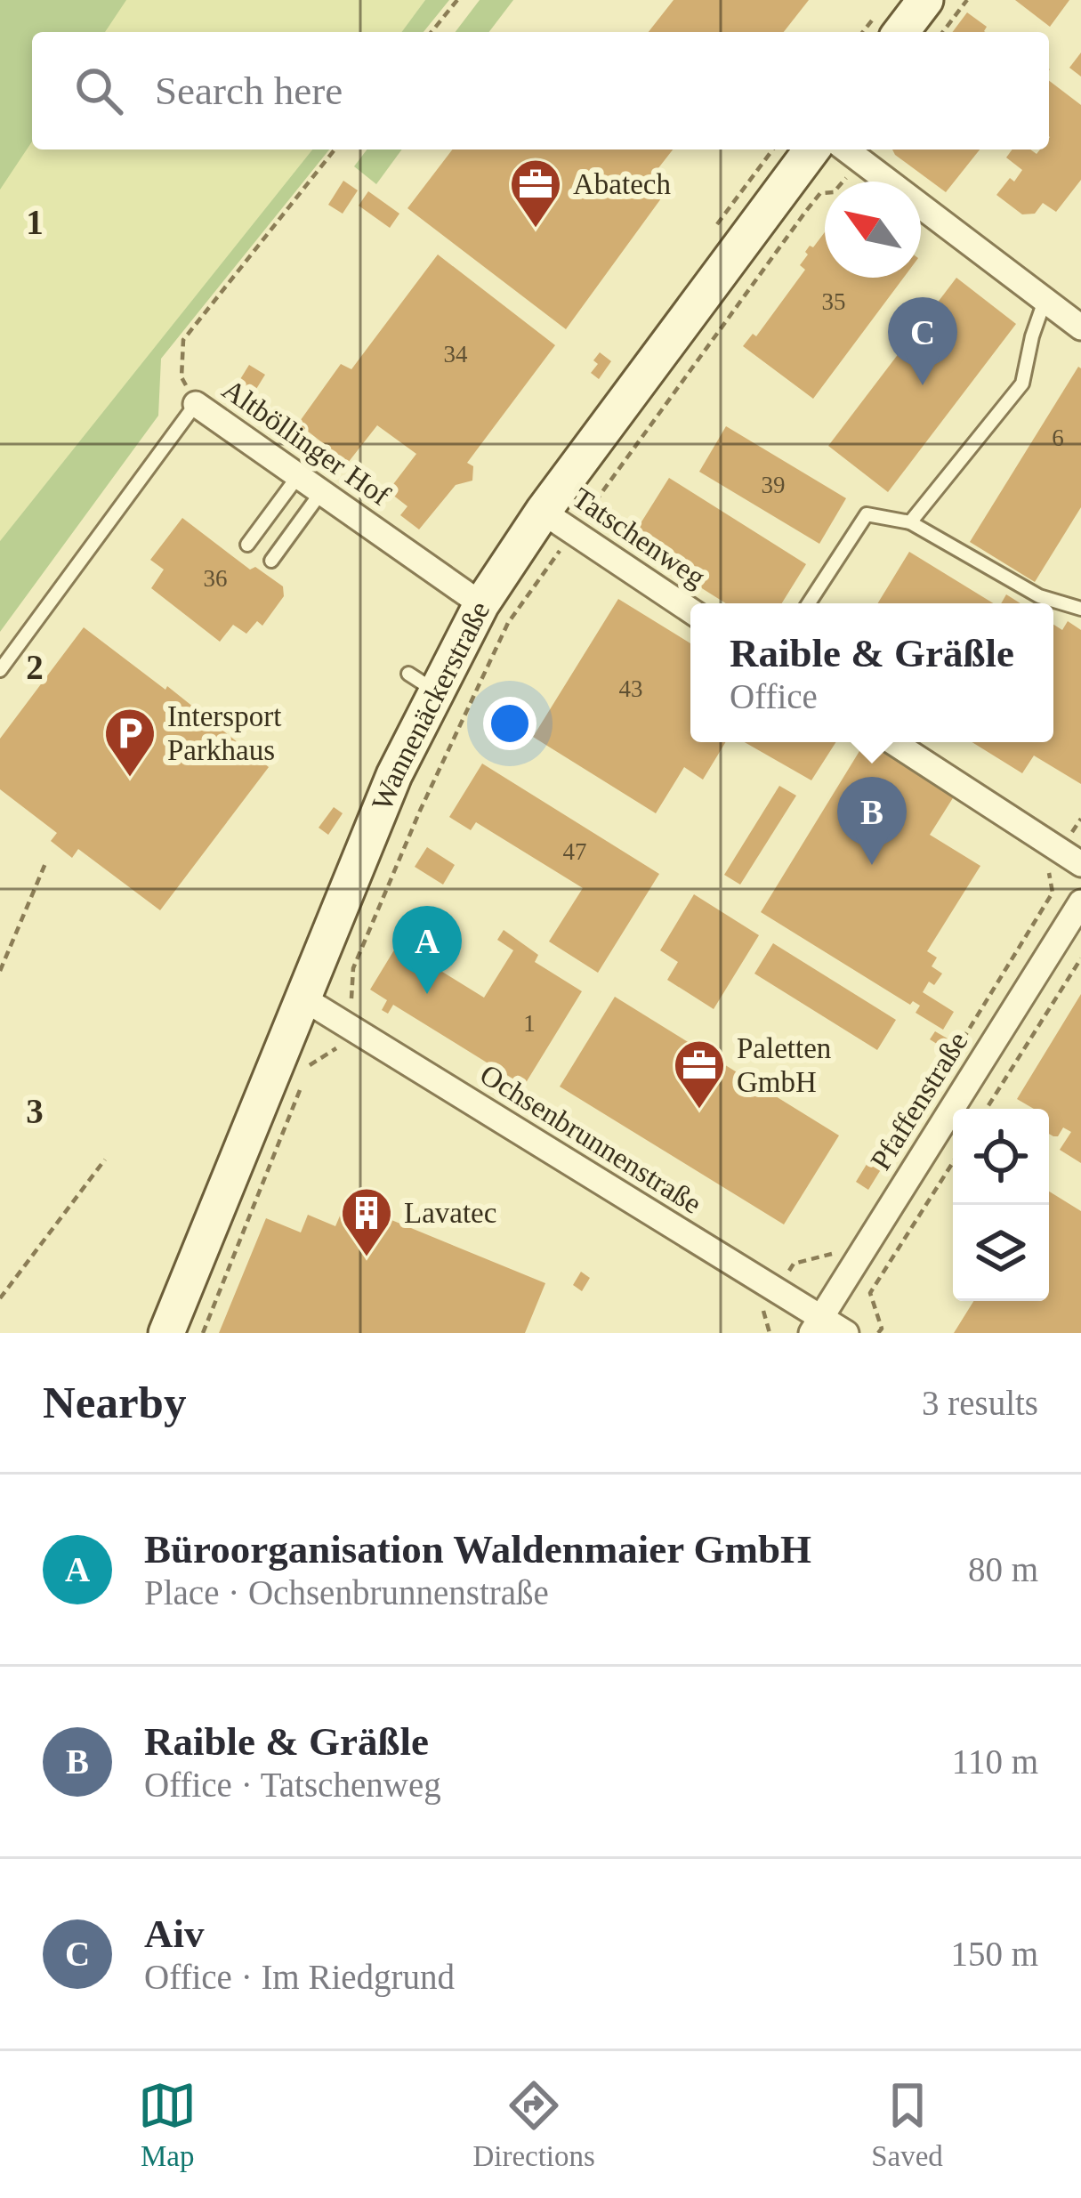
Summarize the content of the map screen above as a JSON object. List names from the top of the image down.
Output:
{
  "streets": {
    "street": [
      "Altböllinger Hof",
      "Tatschenweg",
      "Wannenäckerstraße",
      "Pfaffenstraße",
      "Ochsenbrunnenstraße"
    ]
  },
  "crossings": [
    ["Altböllinger Hof", "Wannenäckerstraße"],
    ["Tatschenweg", "Wannenäckerstraße"],
    ["Wannenäckerstraße", "Ochsenbrunnenstraße"],
    ["Pfaffenstraße", "Ochsenbrunnenstraße"]
  ],
  "places": {
    "office": ["Abatech", "Paletten GmbH"],
    "parking": ["Intersport Parkhaus"],
    "building": ["Lavatec"]
  },
  "house_numbers": [
    "35",
    "34",
    "6",
    "39",
    "36",
    "43",
    "47",
    "1"
  ],
  "north": "top left",
  "page": {
    "search": "Search here",
    "pins": ["C", "B", "A"],
    "popup": ["Raible & Gräßle", "Office"],
    "heading": ["Nearby", "3 results"],
    "list": [
      {
        "mark": "A",
        "name": "Büroorganisation Waldenmaier GmbH",
        "note": "Place · Ochsenbrunnenstraße",
        "value": "80 m"
      },
      {
        "mark": "B",
        "name": "Raible & Gräßle",
        "note": "Office · Tatschenweg",
        "value": "110 m"
      },
      {
        "mark": "C",
        "name": "Aiv",
        "note": "Office · Im Riedgrund",
        "value": "150 m"
      }
    ],
    "nav": ["Map", "Directions", "Saved"]
  },
  "grid": {
    "rows": ["1", "2", "3"]
  }
}
